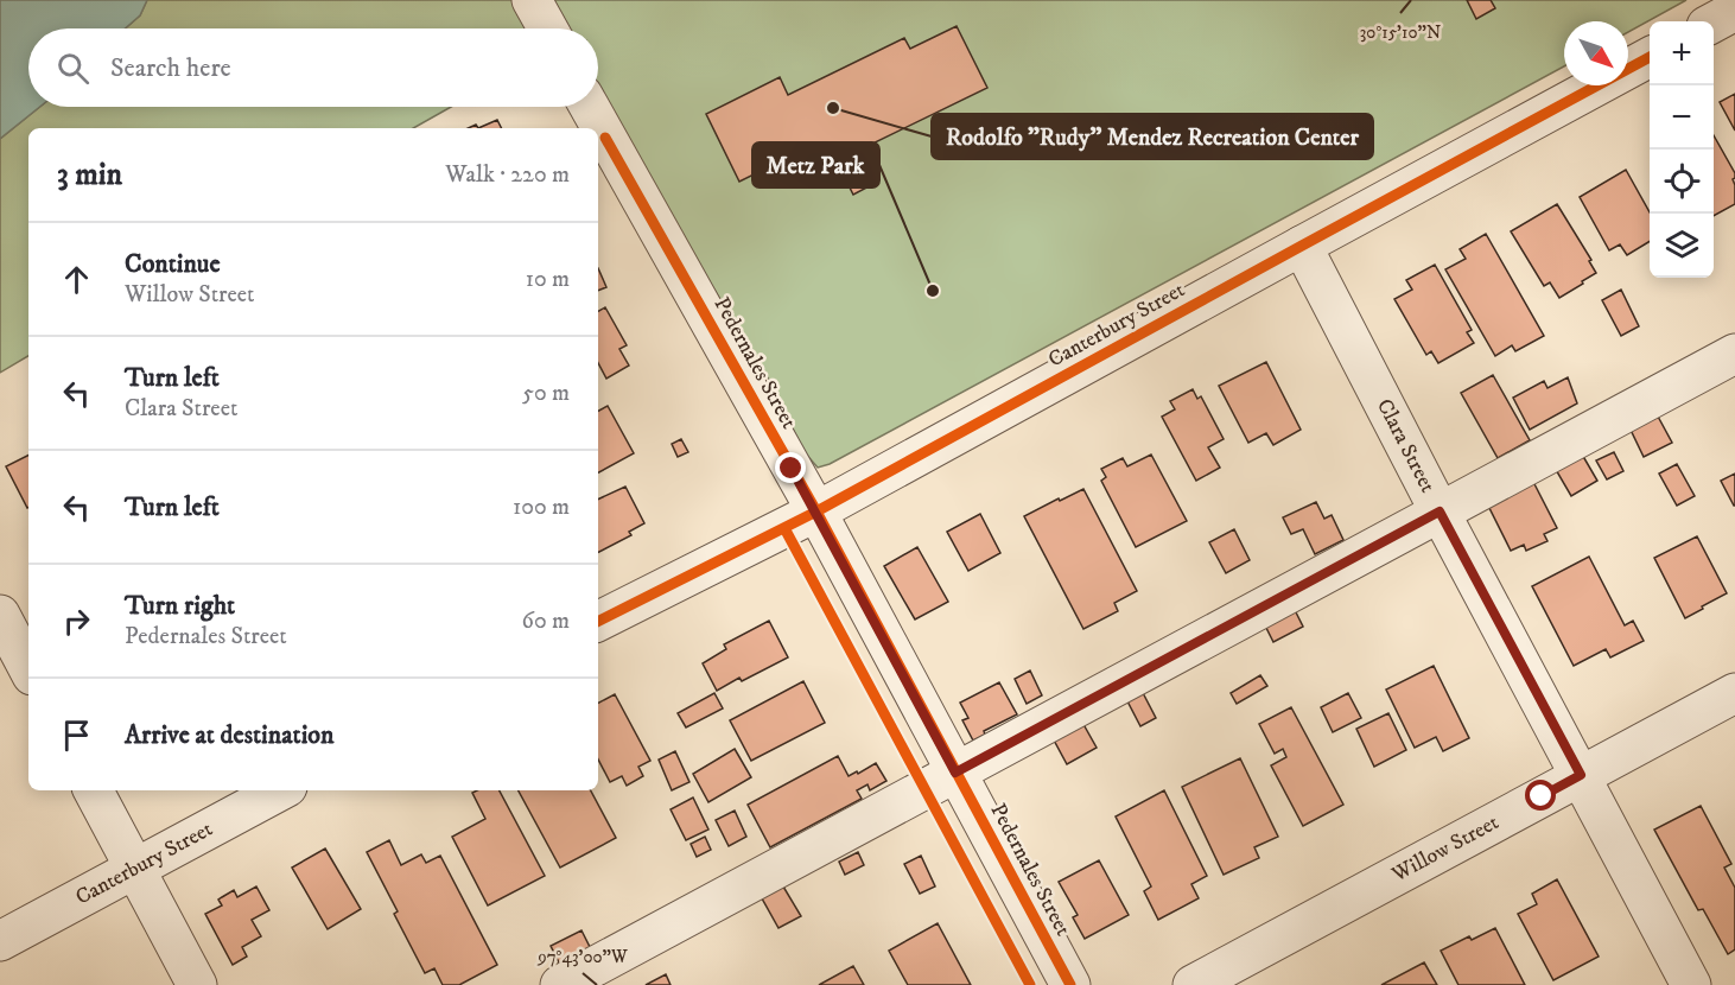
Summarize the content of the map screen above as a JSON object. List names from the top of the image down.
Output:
{
  "streets": {
    "street": [
      "Canterbury Street",
      "Pedernales Street",
      "Clara Street",
      "Willow Street"
    ]
  },
  "crossings": [
    ["Canterbury Street", "Pedernales Street"],
    ["Canterbury Street", "Clara Street"],
    ["Clara Street", "Willow Street"]
  ],
  "places": ["Rodolfo \"Rudy\" Mendez Recreation Center", "Metz Park"],
  "north": "bottom right",
  "page": {
    "map_buttons": ["+", "−"],
    "search": "Search here",
    "heading": ["3 min", "Walk · 220 m"],
    "list": [
      ["Continue", "Willow Street", "10 m"],
      ["Turn left", "Clara Street", "50 m"],
      ["Turn left", "100 m"],
      ["Turn right", "Pedernales Street", "60 m"],
      "Arrive at destination"
    ]
  },
  "coordinates": ["30°15'10\"N", "97°43'00\"W"]
}
